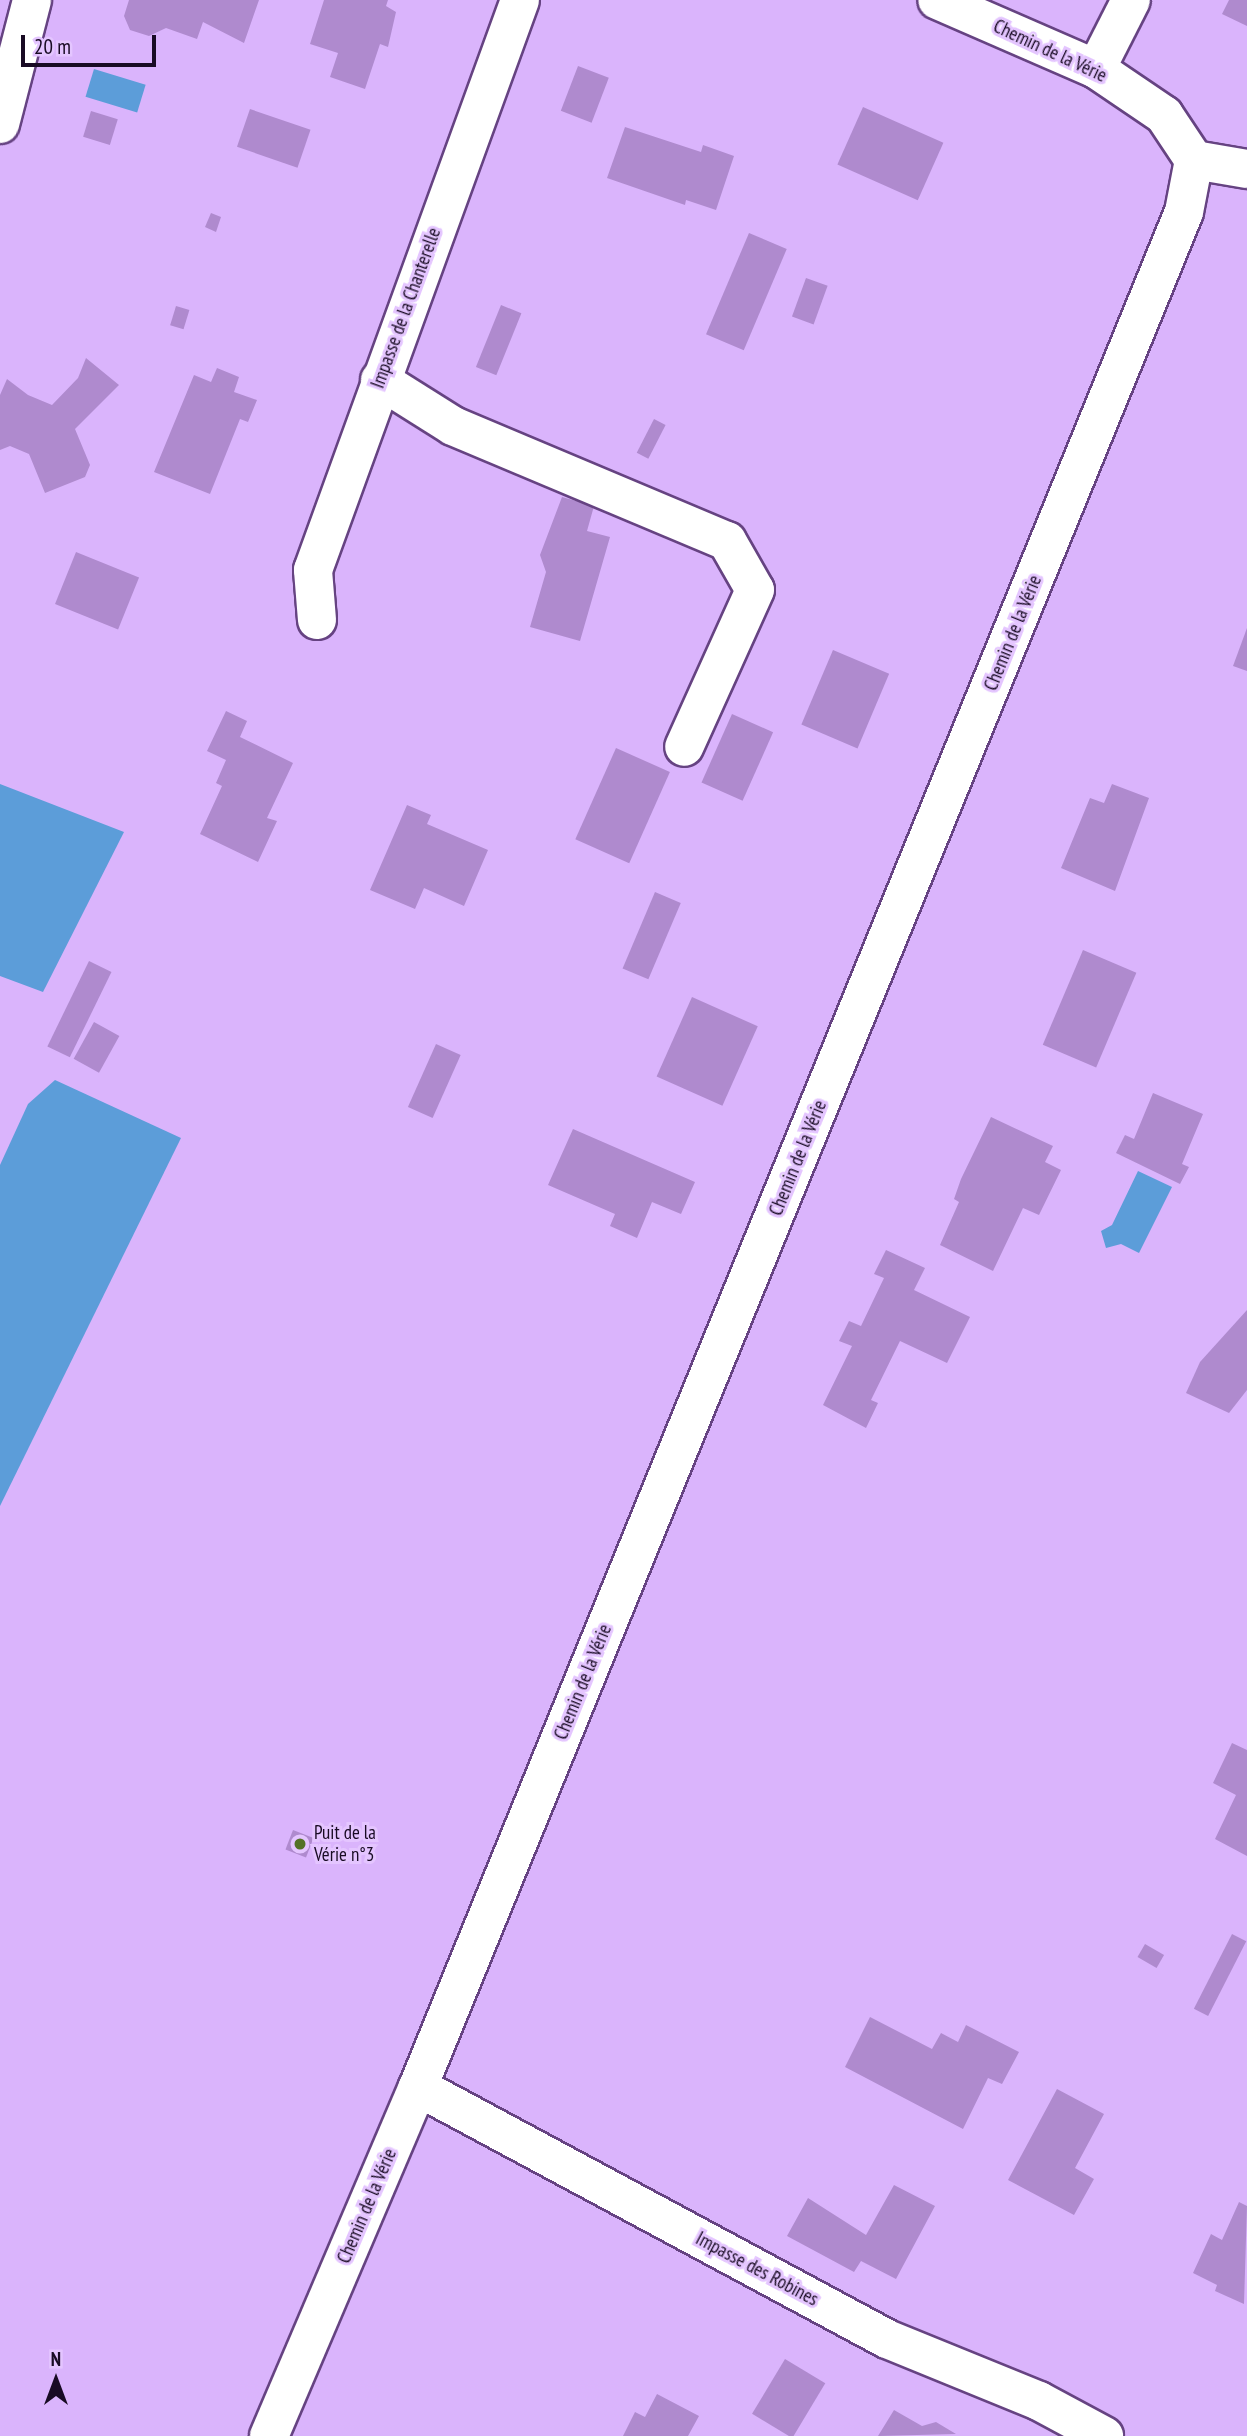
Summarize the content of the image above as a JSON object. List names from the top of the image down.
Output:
{
  "streets": {
    "street": ["Chemin de la Vérie", "Impasse de la Chanterelle", "Impasse des Robines"]
  },
  "crossings": [
    ["Chemin de la Vérie", "Impasse des Robines"]
  ],
  "places": ["Puit de la Vérie n°3"],
  "scale_bar": "20 m",
  "north": "top"
}
